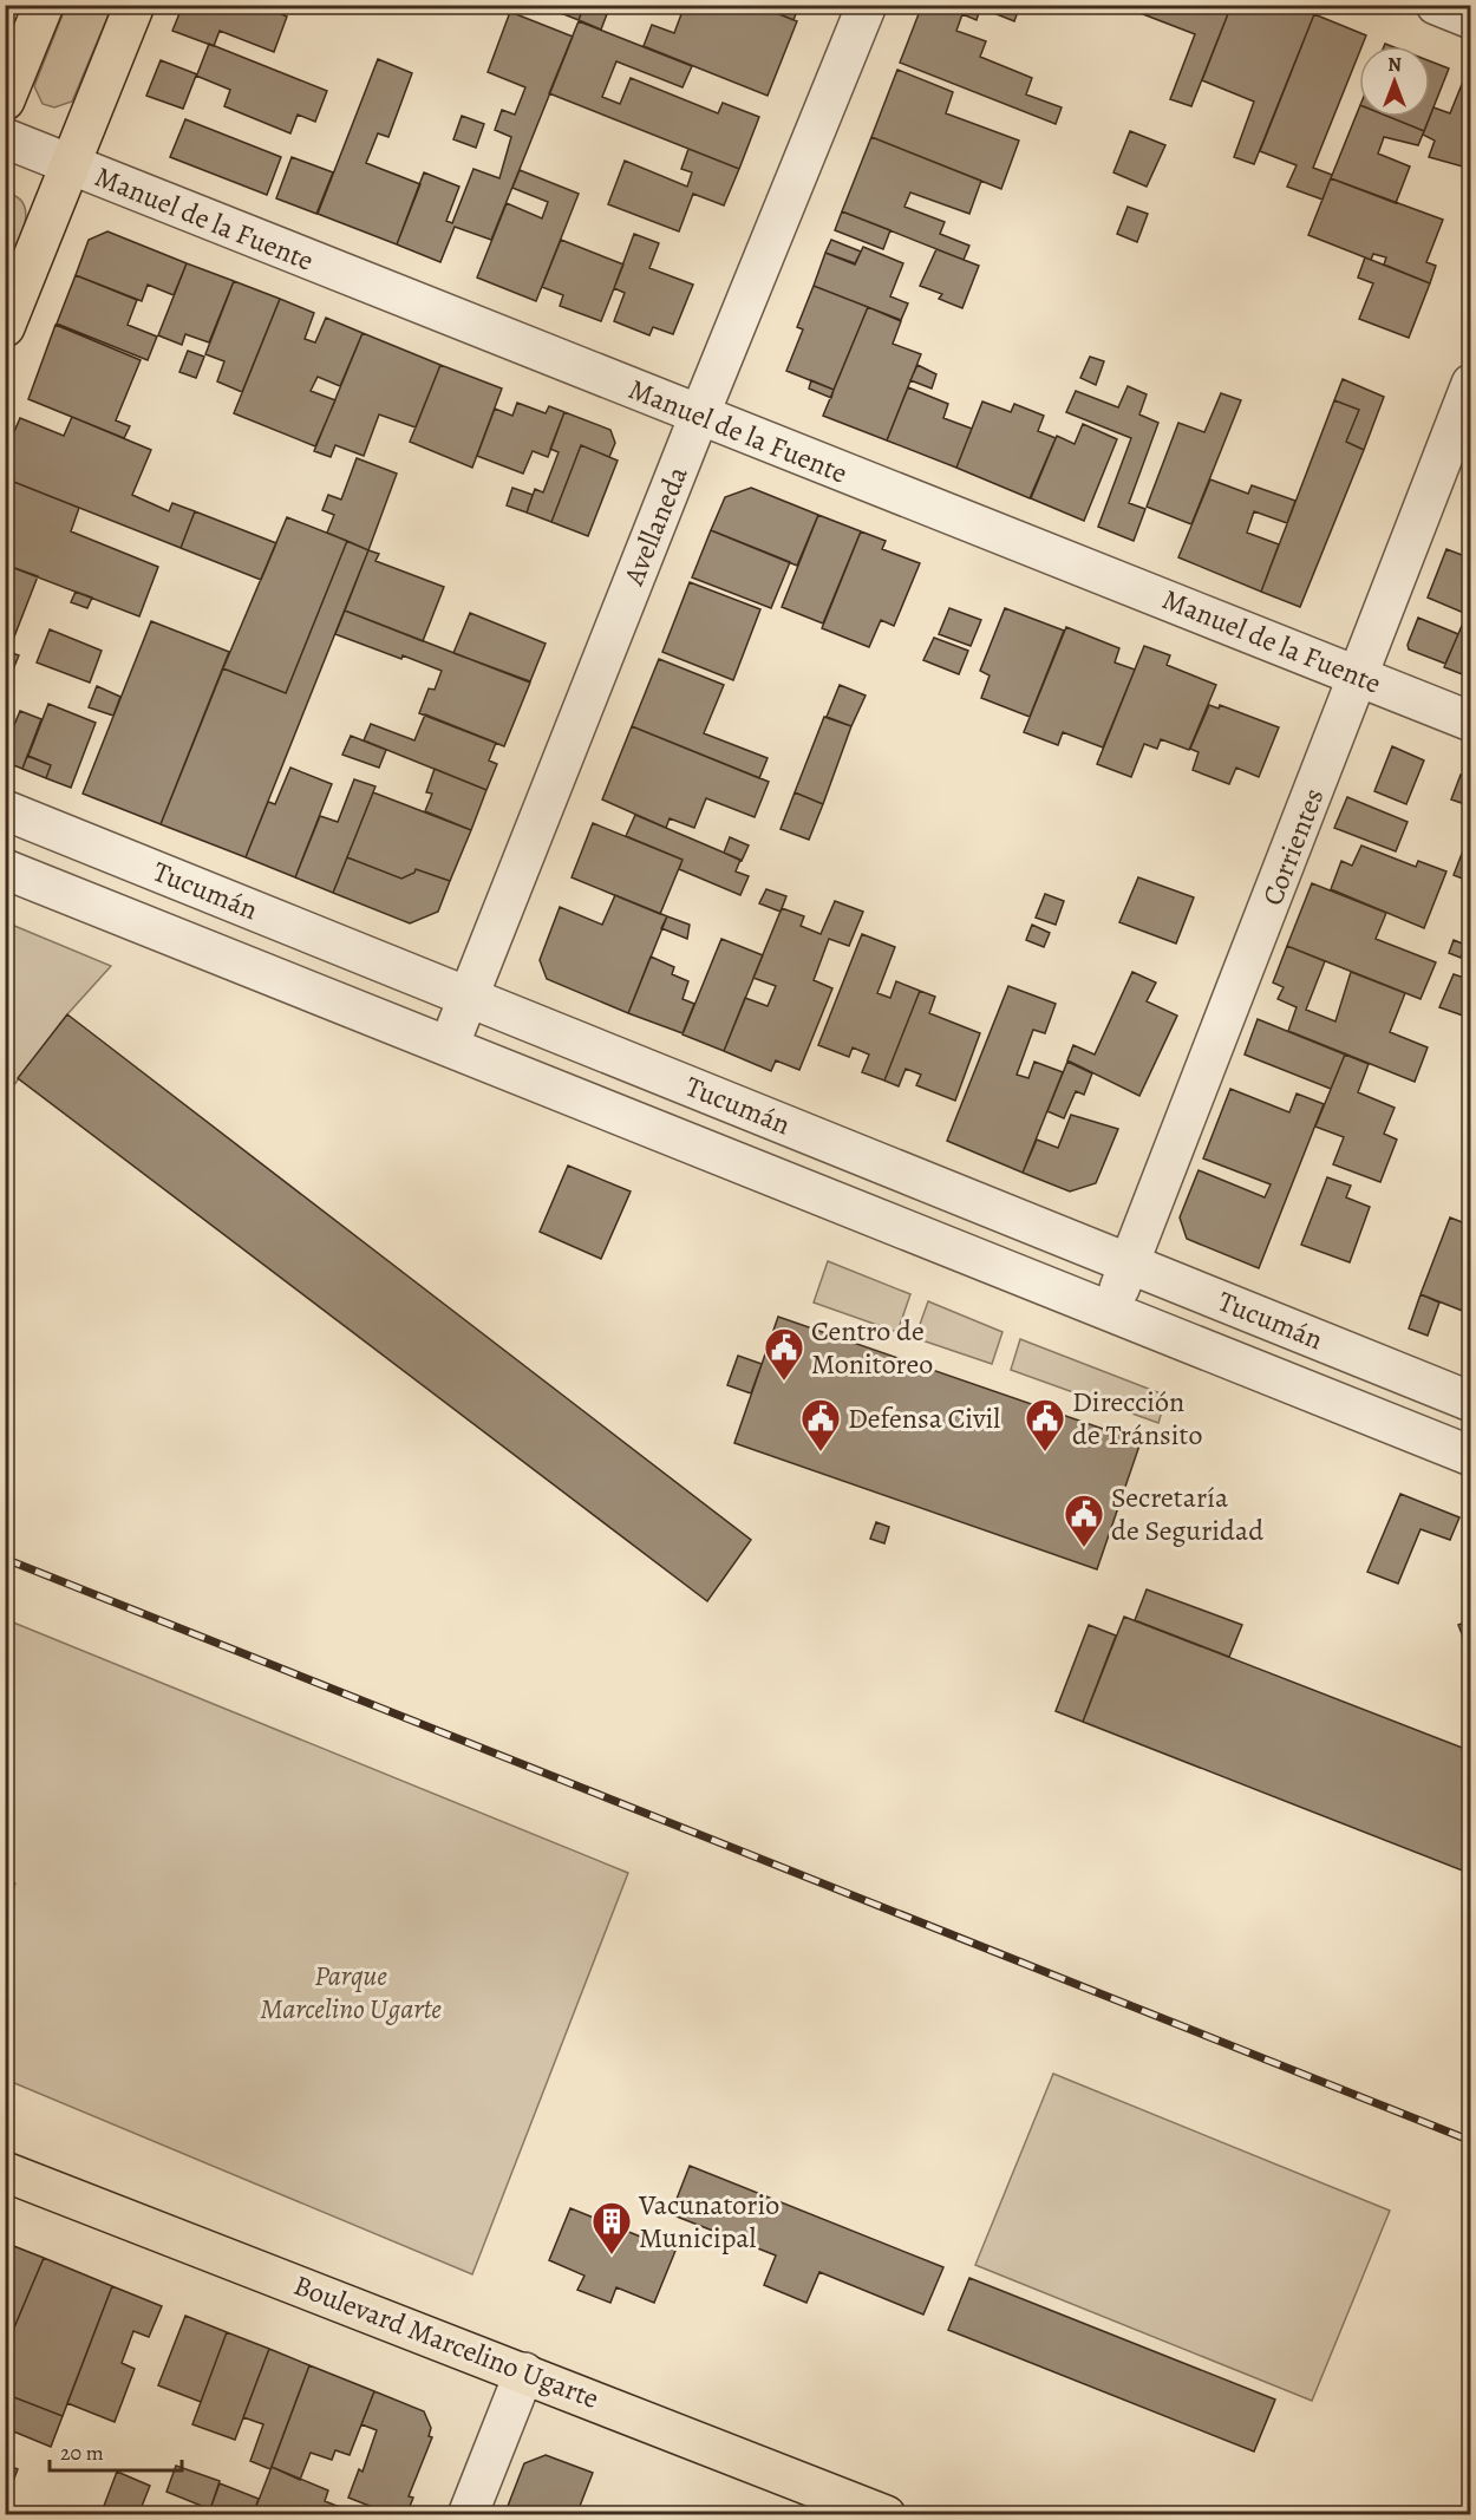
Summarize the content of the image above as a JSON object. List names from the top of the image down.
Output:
{
  "streets": {
    "main road": ["Boulevard Marcelino Ugarte"],
    "street": [
      "Manuel de la Fuente",
      "Avellaneda",
      "Corrientes",
      "Tucumán"
    ]
  },
  "crossings": [
    ["Manuel de la Fuente", "Avellaneda"],
    ["Manuel de la Fuente", "Corrientes"],
    ["Avellaneda", "Tucumán"],
    ["Corrientes", "Tucumán"]
  ],
  "parks": ["Parque Marcelino Ugarte"],
  "places": {
    "public building": [
      "Centro de Monitoreo",
      "Defensa Civil",
      "Dirección de Tránsito",
      "Secretaría de Seguridad"
    ],
    "building": ["Vacunatorio Municipal"]
  },
  "scale_bar": "20 m",
  "north": "top"
}
